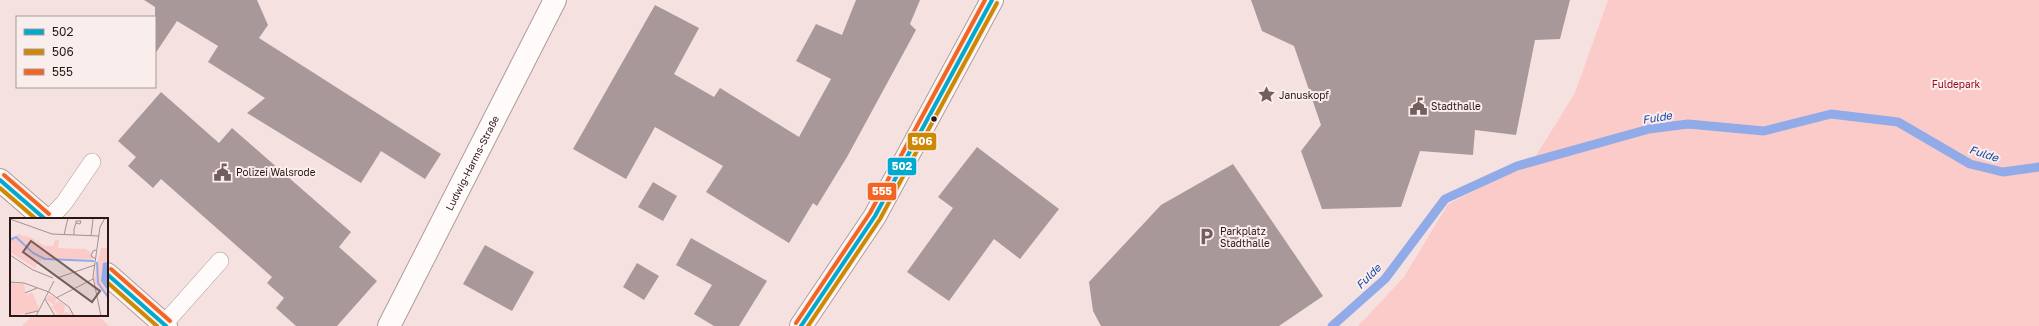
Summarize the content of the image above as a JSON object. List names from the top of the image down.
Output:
{
  "streets": {
    "street": ["Ludwig-Harms-Straße"]
  },
  "water": ["Fulde"],
  "parks": ["Fuldepark"],
  "places": {
    "place": ["Januskopf"],
    "public building": ["Stadthalle", "Polizei Walsrode"],
    "parking": ["Parkplatz Stadthalle"]
  },
  "lines": ["transit line 502", "transit line 555", "transit line 506"],
  "legend": ["502", "506", "555"]
}
